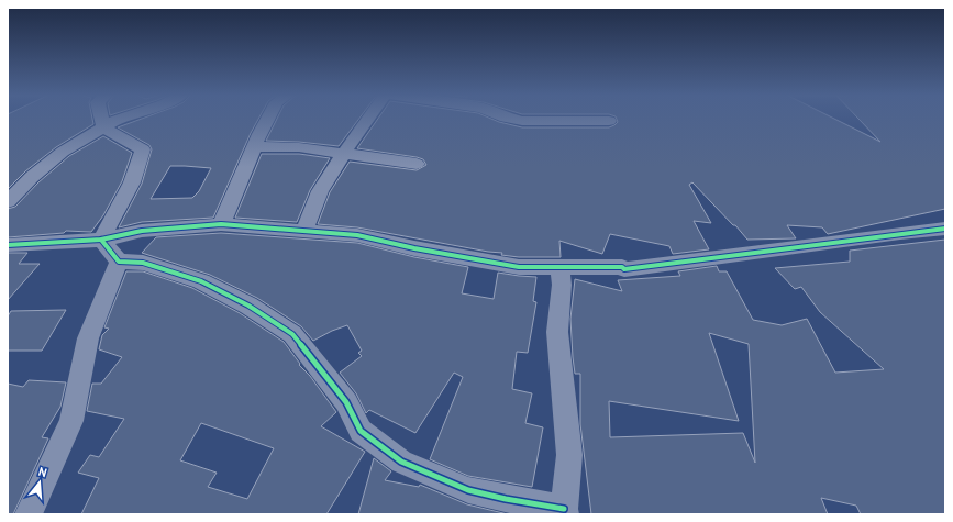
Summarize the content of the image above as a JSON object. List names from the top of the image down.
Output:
{
  "north": "top"
}
